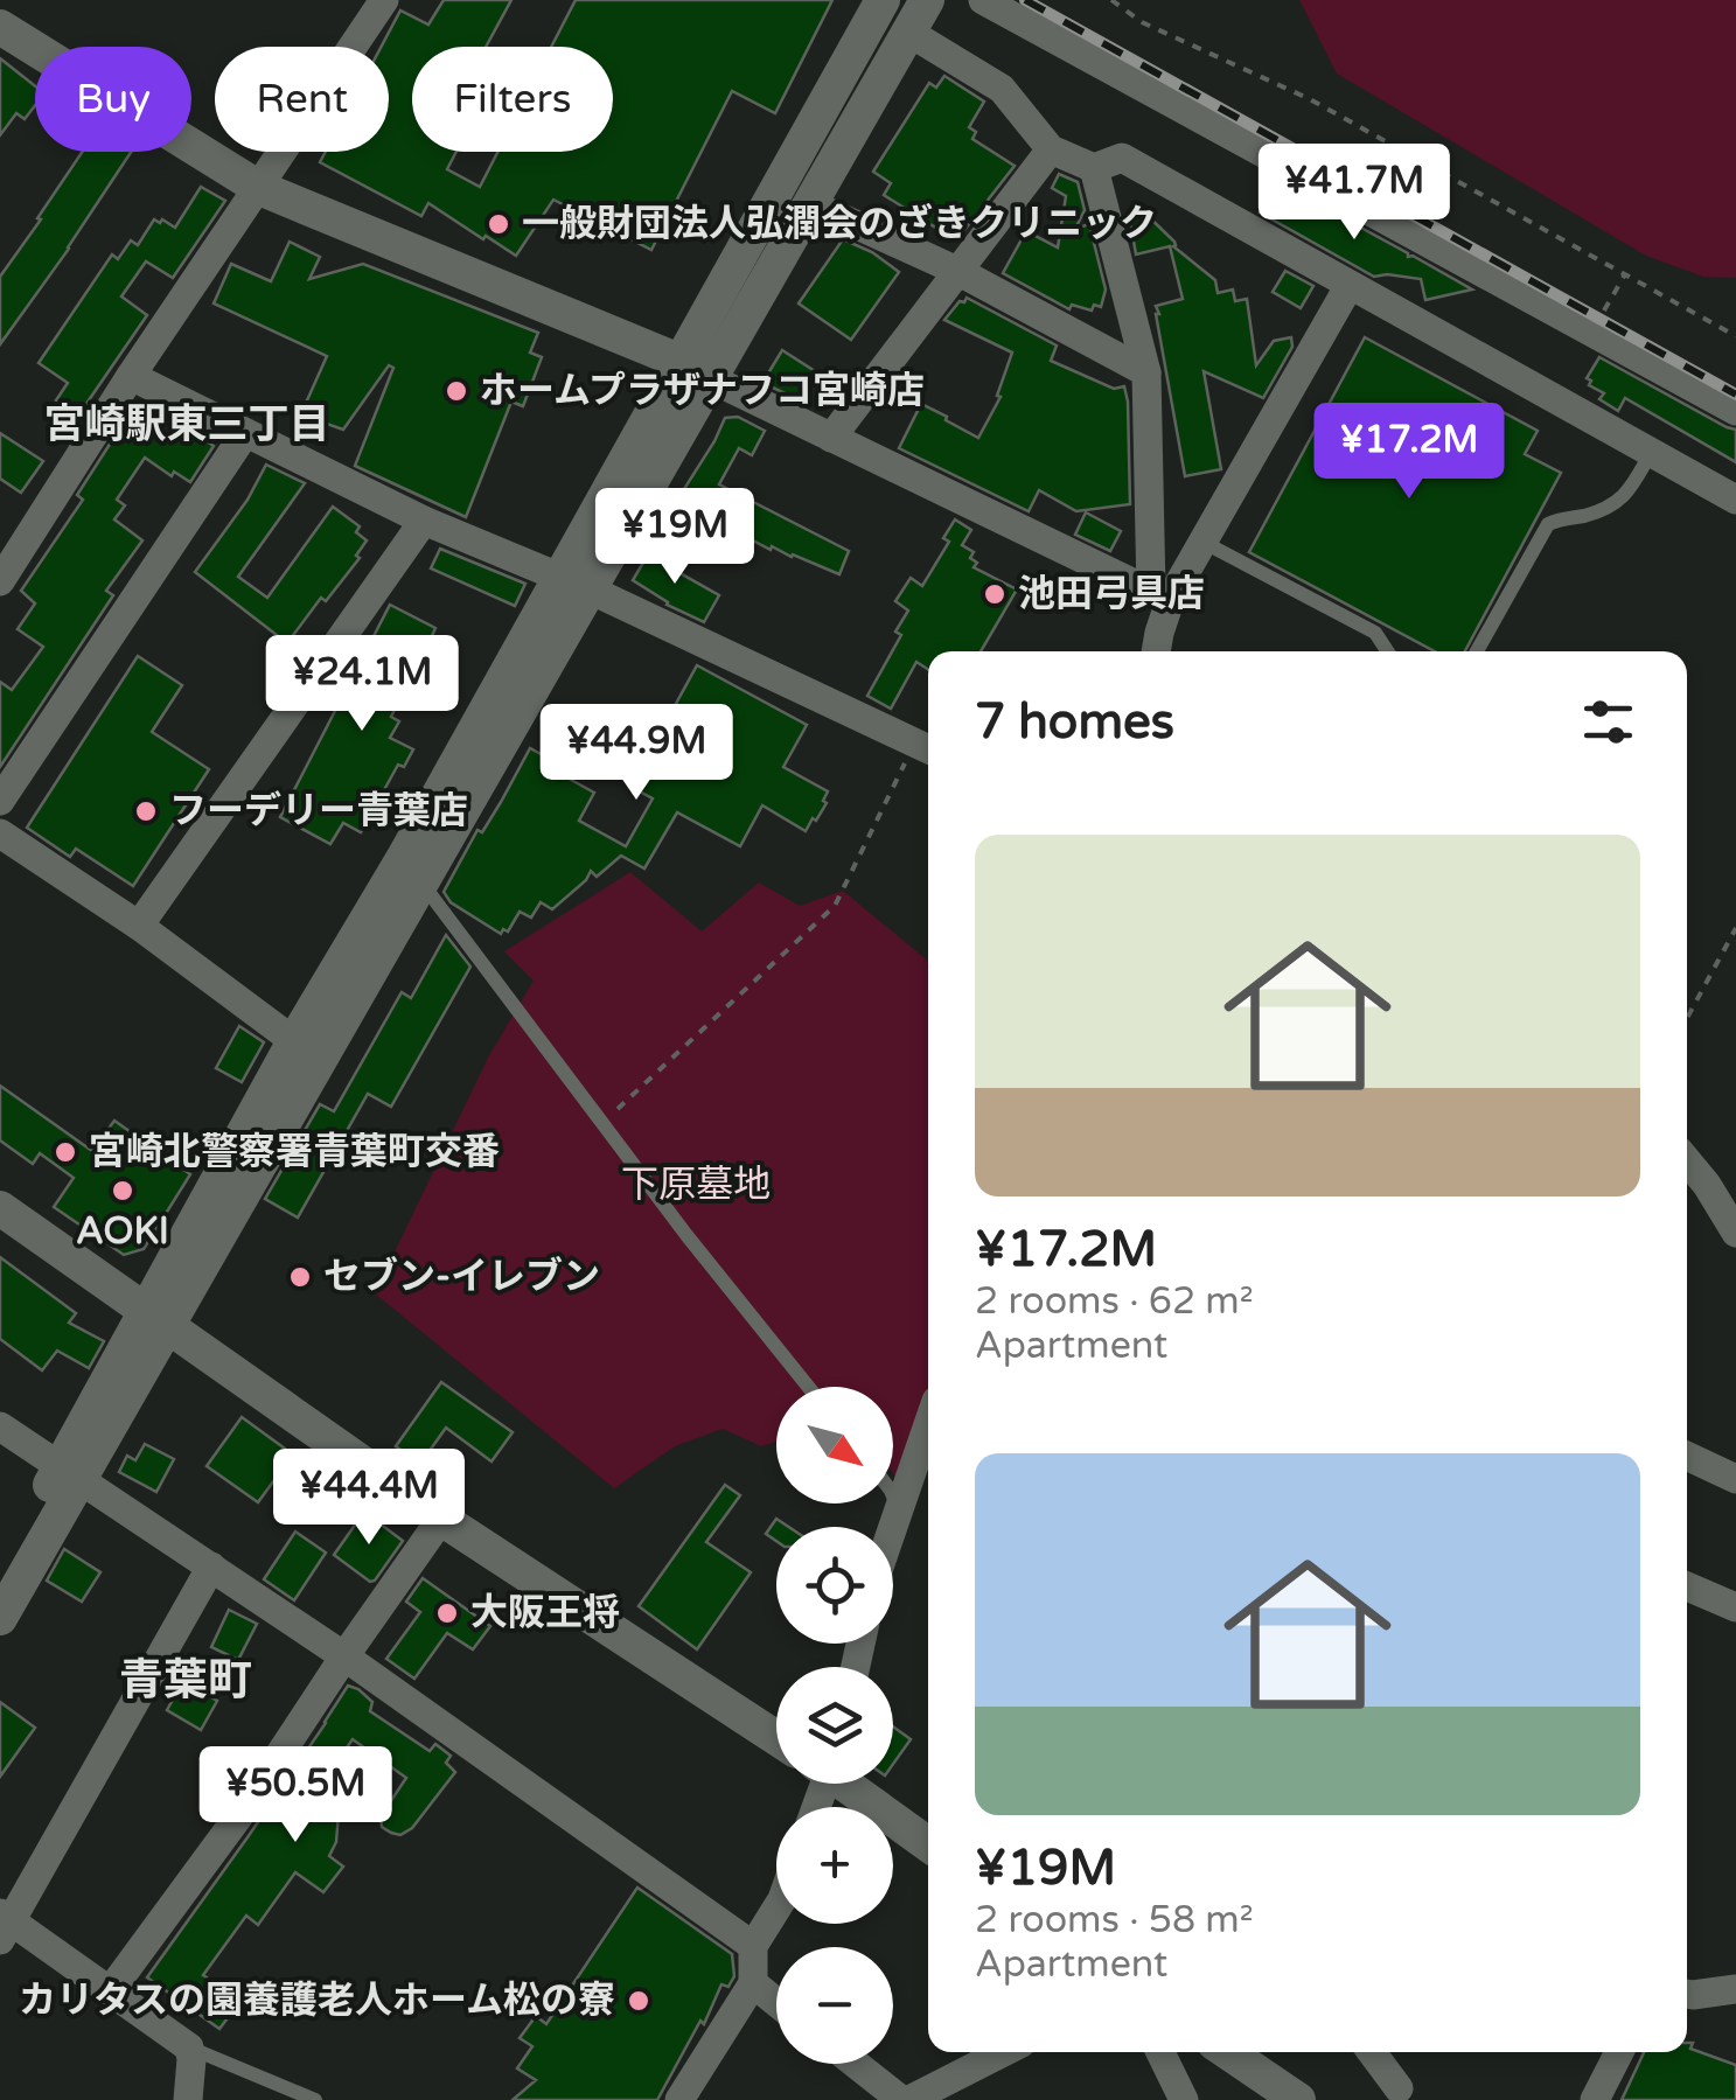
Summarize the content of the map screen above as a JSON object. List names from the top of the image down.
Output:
{
  "districts": ["宮崎駅東三丁目", "青葉町"],
  "parks": ["下原墓地"],
  "places": [
    "一般財団法人弘潤会のざきクリニック",
    "ホームプラザナフコ宮崎店",
    "池田弓具店",
    "フーデリー青葉店",
    "宮崎北警察署青葉町交番",
    "AOKI",
    "セブン-イレブン",
    "大阪王将",
    "カリタスの園養護老人ホーム松の寮"
  ],
  "north": "bottom right",
  "page": {
    "chip": ["Buy", "Rent", "Filters"],
    "price": [
      "¥41.7M",
      "¥17.2M",
      "¥19M",
      "¥24.1M",
      "¥44.9M",
      "¥44.4M",
      "¥50.5M"
    ],
    "heading": "7 homes",
    "list": [
      {
        "name": "¥17.2M",
        "note": "2 rooms · 62 m² · Apartment"
      },
      {
        "name": "¥19M",
        "note": "2 rooms · 58 m² · Apartment"
      }
    ],
    "map_buttons": ["+", "−"]
  }
}
